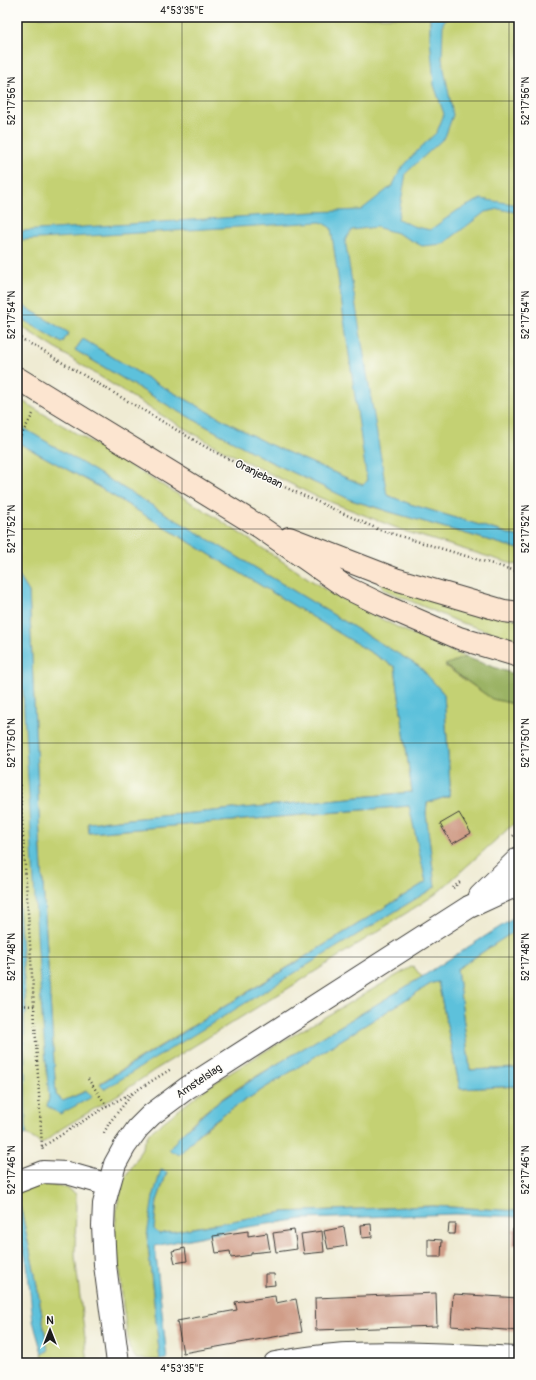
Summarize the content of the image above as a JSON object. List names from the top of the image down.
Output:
{
  "streets": {
    "street": ["Amstelslag"],
    "path": ["Oranjebaan"]
  },
  "north": "top",
  "coordinates": [
    "4°53'35\"E",
    "52°17'56\"N",
    "52°17'54\"N",
    "52°17'52\"N",
    "52°17'50\"N",
    "52°17'48\"N",
    "52°17'46\"N"
  ]
}
